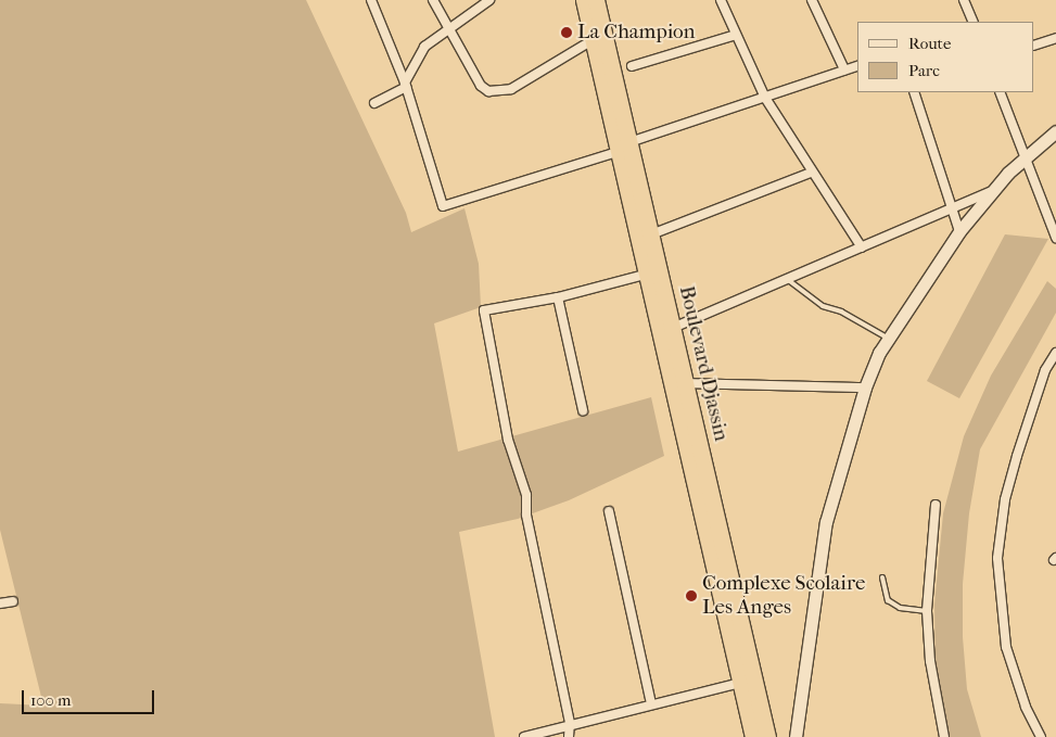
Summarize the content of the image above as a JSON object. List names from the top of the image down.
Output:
{
  "streets": {
    "highway": ["Boulevard Djassin"]
  },
  "places": ["La Champion", "Complexe Scolaire Les Anges"],
  "legend": ["Route", "Parc"],
  "scale_bar": "100 m"
}
